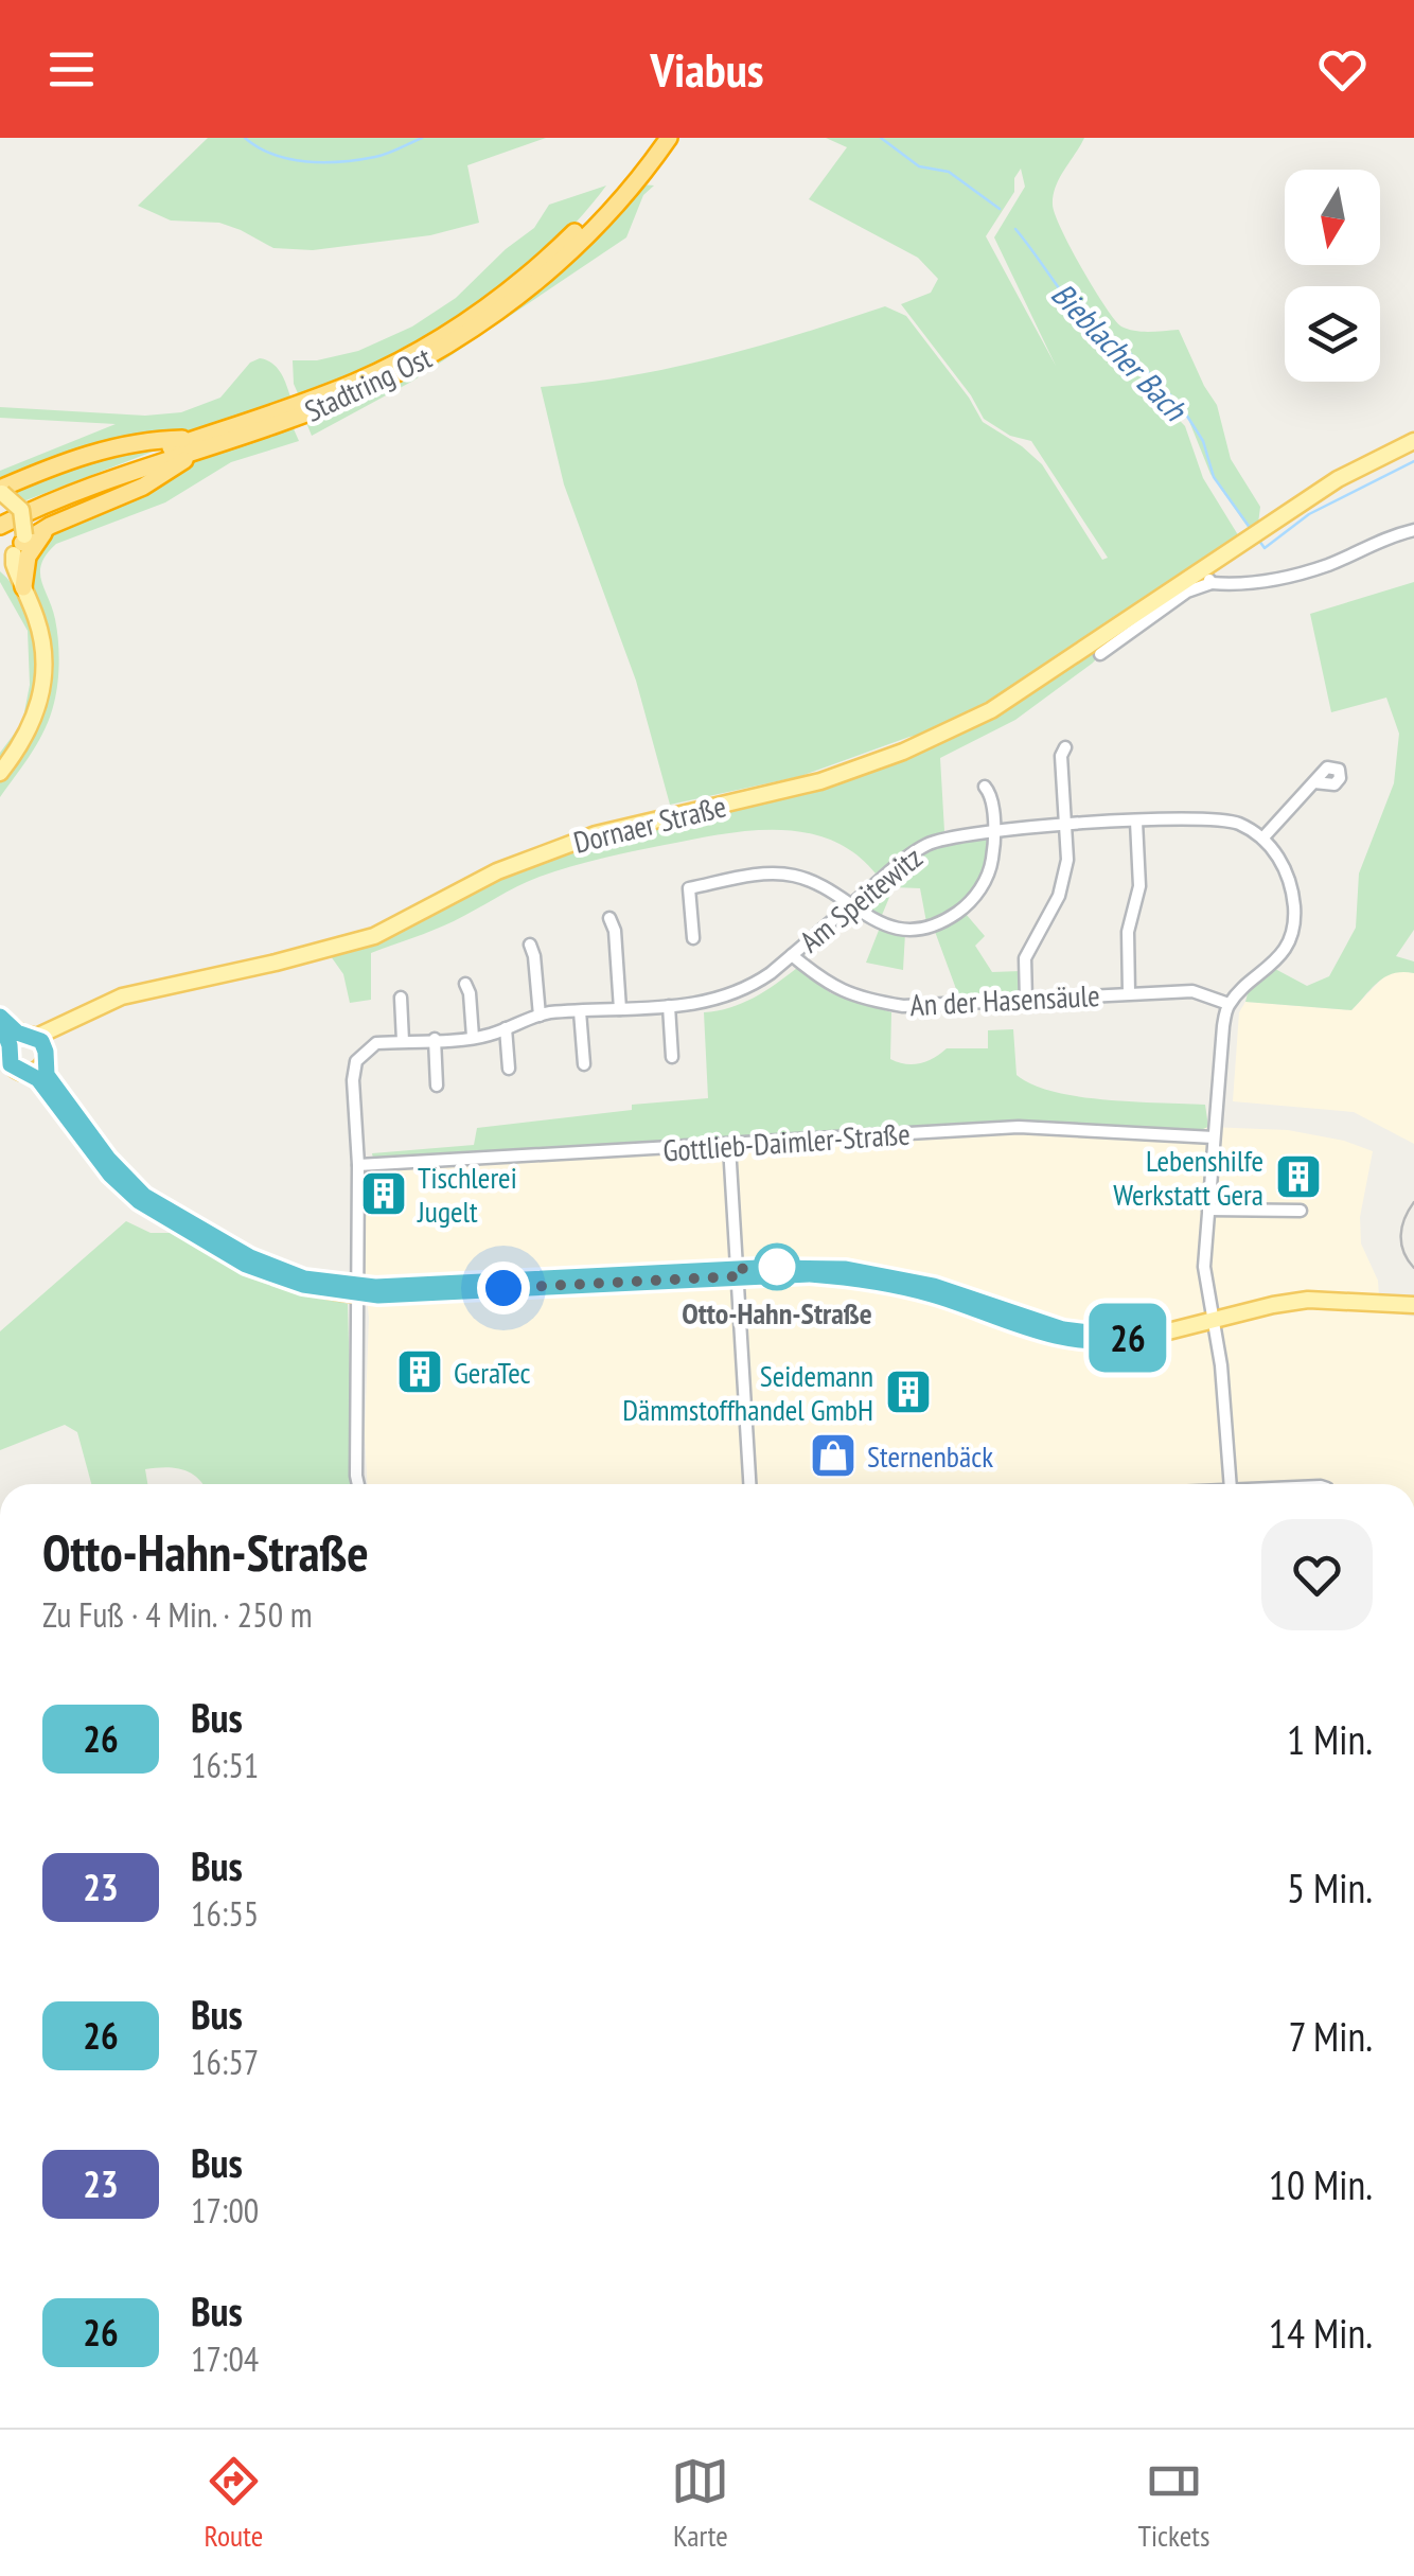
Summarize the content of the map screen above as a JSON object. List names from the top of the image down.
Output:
{
  "streets": {
    "highway": ["Stadtring Ost"],
    "main road": ["Dornaer Straße"],
    "street": ["Am Speitewitz", "An der Hasensäule", "Gottlieb-Daimler-Straße"]
  },
  "crossings": [
    ["Am Speitewitz", "An der Hasensäule"],
    ["Am Speitewitz", "Gottlieb-Daimler-Straße"]
  ],
  "water": ["Bieblacher Bach"],
  "places": {
    "building": [
      "Lebenshilfe Werkstatt Gera",
      "Tischlerei Jugelt",
      "GeraTec",
      "Seidemann Dämmstoffhandel GmbH"
    ],
    "other": ["Otto-Hahn-Straße"],
    "shop": ["Sternenbäck"]
  },
  "lines": ["bus line 26"],
  "north": "bottom",
  "page": {
    "header": "Viabus",
    "on_map": "26",
    "heading": ["Otto-Hahn-Straße", "Zu Fuß · 4 Min. · 250 m"],
    "list": [
      {
        "mark": "26",
        "name": "Bus",
        "note": "16:51",
        "value": "1 Min."
      },
      {
        "mark": "23",
        "name": "Bus",
        "note": "16:55",
        "value": "5 Min."
      },
      {
        "mark": "26",
        "name": "Bus",
        "note": "16:57",
        "value": "7 Min."
      },
      {
        "mark": "23",
        "name": "Bus",
        "note": "17:00",
        "value": "10 Min."
      },
      {
        "mark": "26",
        "name": "Bus",
        "note": "17:04",
        "value": "14 Min."
      }
    ],
    "tabs": ["Route", "Karte", "Tickets"]
  }
}
